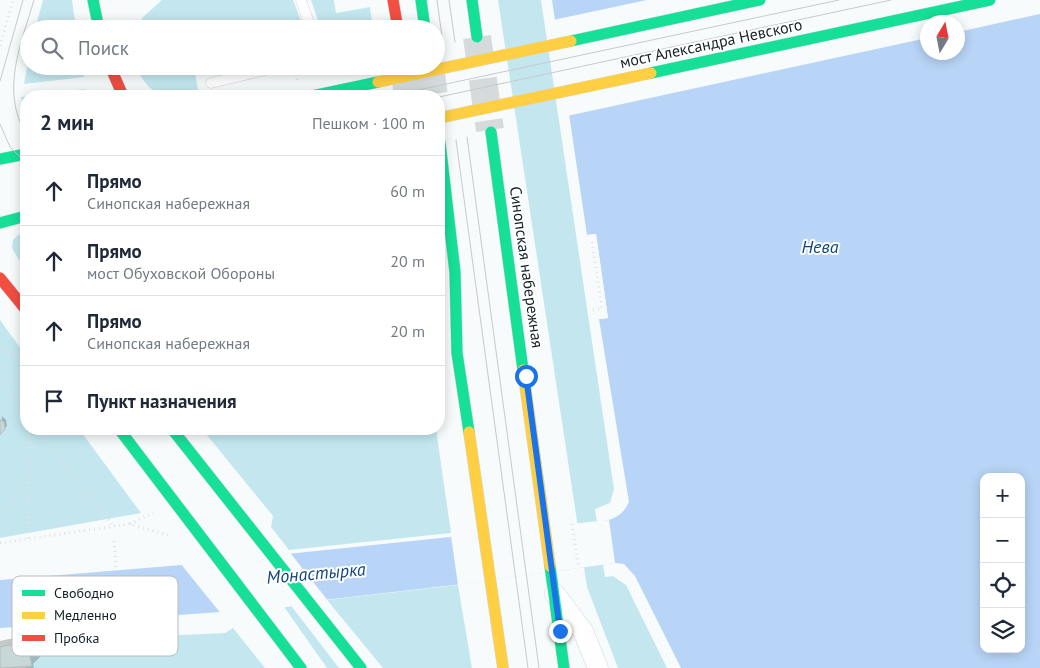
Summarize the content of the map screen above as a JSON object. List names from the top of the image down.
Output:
{
  "streets": {
    "main road": ["мост Александра Невского", "Синопская набережная"]
  },
  "water": ["Нева", "Монастырка"],
  "legend": ["Свободно", "Медленно", "Пробка"],
  "north": "top",
  "page": {
    "search": "Поиск",
    "heading": ["2 мин", "Пешком · 100 m"],
    "list": [
      ["Прямо", "Синопская набережная", "60 m"],
      ["Прямо", "мост Обуховской Обороны", "20 m"],
      ["Прямо", "Синопская набережная", "20 m"],
      "Пункт назначения"
    ],
    "map_buttons": ["+", "−"]
  }
}
